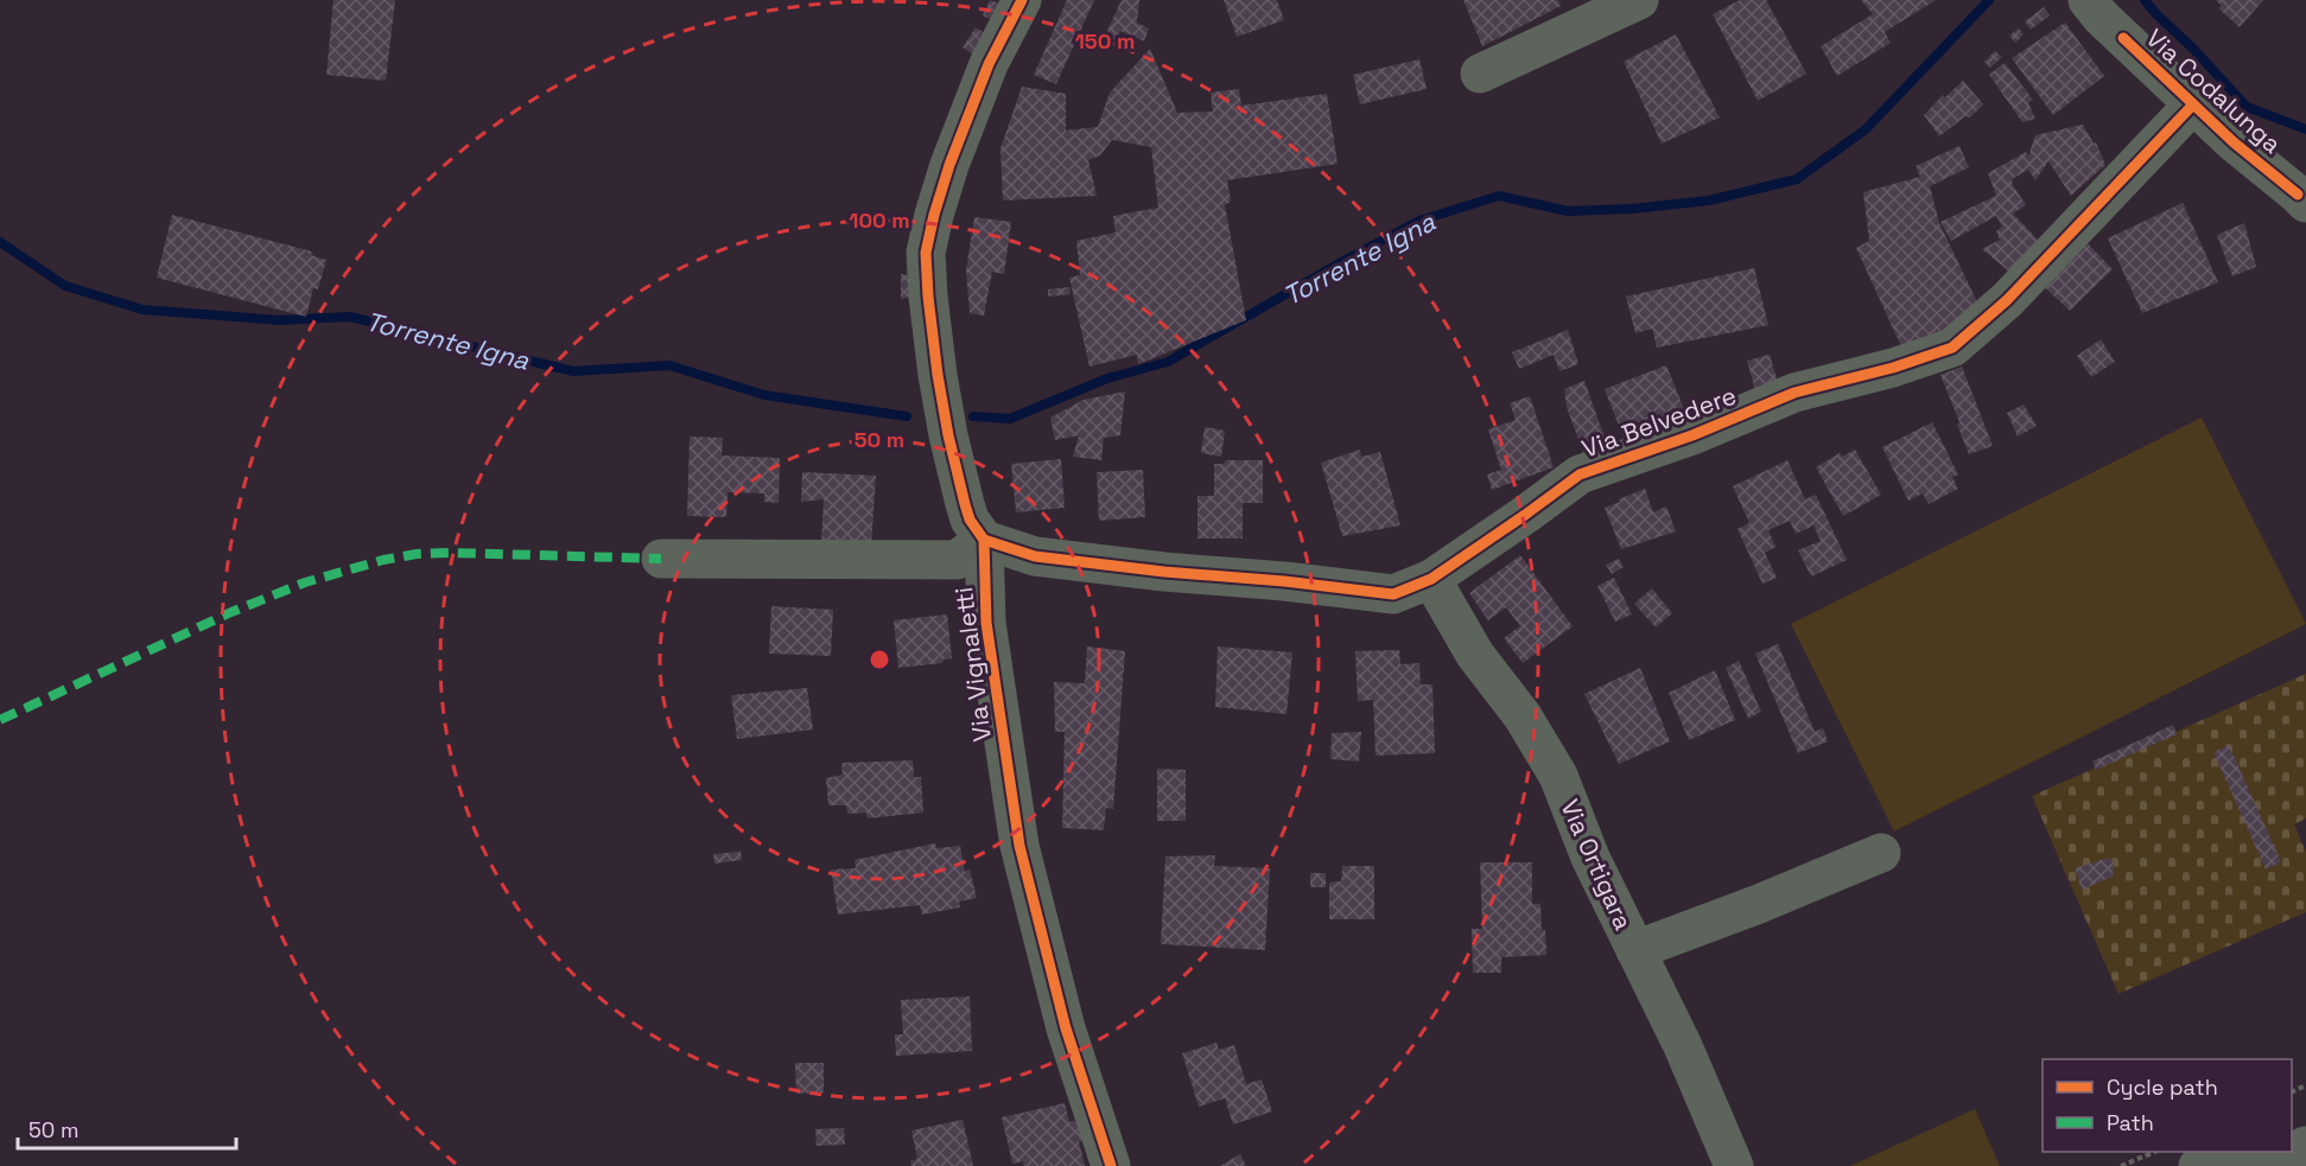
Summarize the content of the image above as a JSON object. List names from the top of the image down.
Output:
{
  "streets": {
    "street": [
      "Via Codalunga",
      "Via Belvedere",
      "Via Vignaletti",
      "Via Ortigara"
    ]
  },
  "crossings": [
    ["Via Codalunga", "Via Belvedere"],
    ["Via Belvedere", "Via Vignaletti"],
    ["Via Belvedere", "Via Ortigara"]
  ],
  "water": ["Torrente Igna"],
  "legend": ["Cycle path", "Path"],
  "scale_bar": "50 m",
  "rings": ["150 m", "100 m", "50 m"]
}
